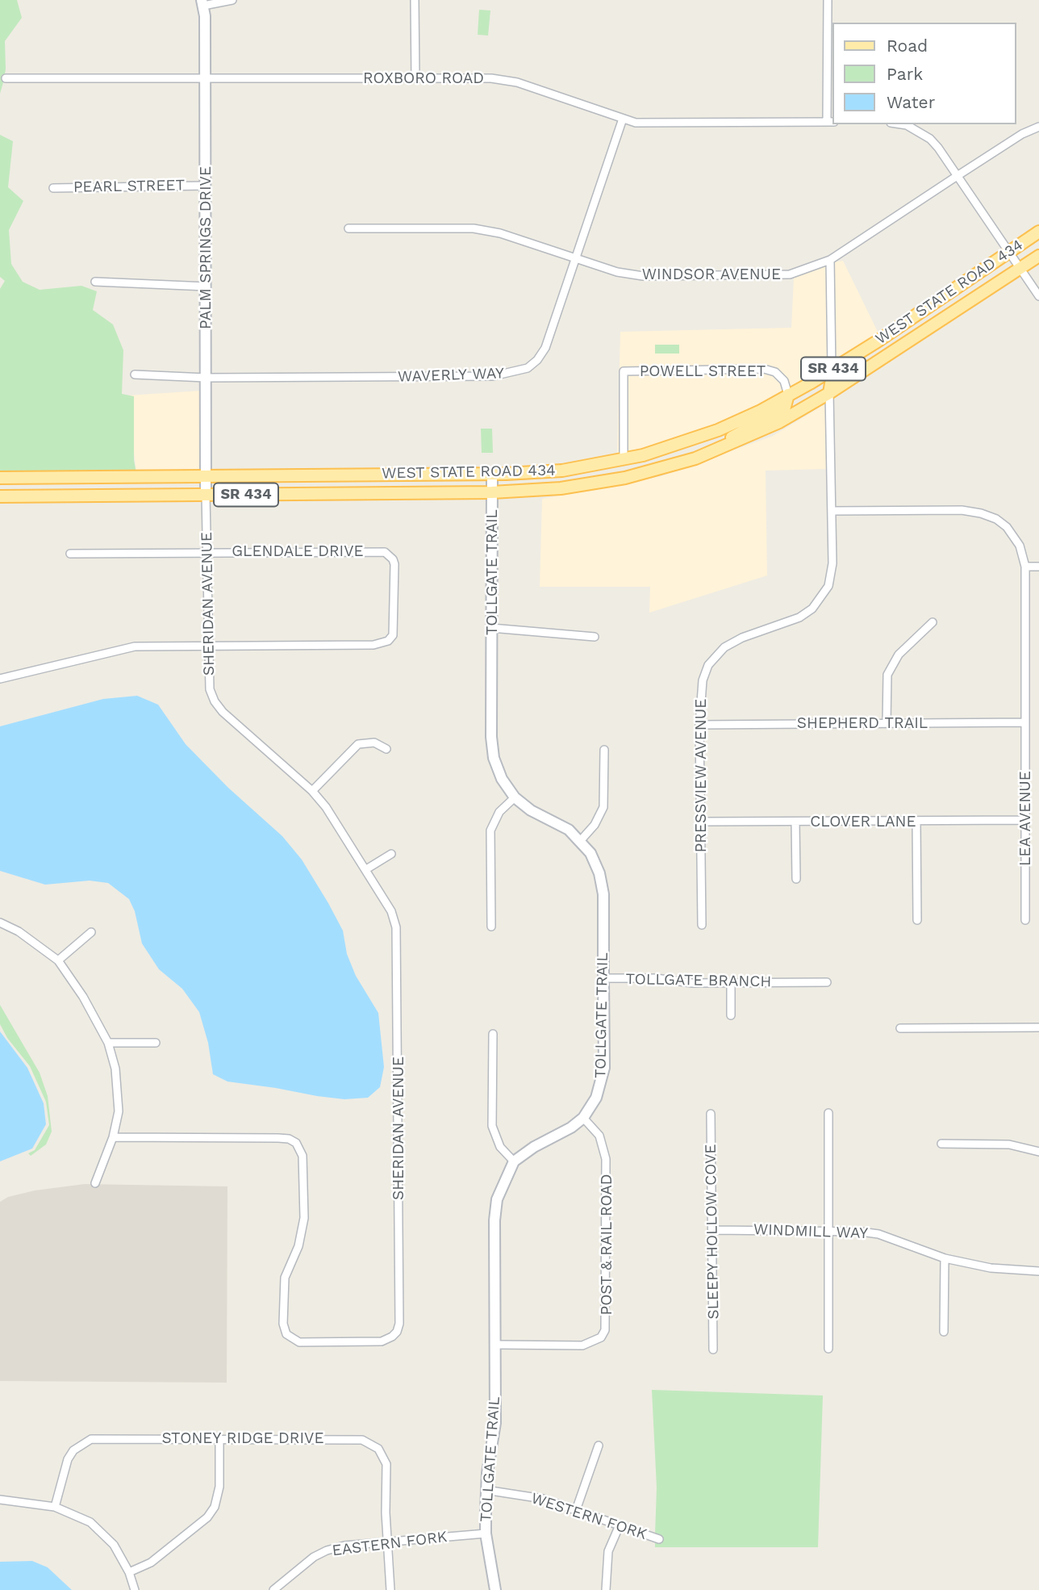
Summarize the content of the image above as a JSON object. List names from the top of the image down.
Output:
{
  "streets": {
    "main road": ["WEST STATE ROAD 434", "SR 434"],
    "street": [
      "ROXBORO ROAD",
      "PEARL STREET",
      "PALM SPRINGS DRIVE",
      "WINDSOR AVENUE",
      "POWELL STREET",
      "WAVERLY WAY",
      "GLENDALE DRIVE",
      "TOLLGATE TRAIL",
      "SHERIDAN AVENUE",
      "SHEPHERD TRAIL",
      "PRESSVIEW AVENUE",
      "LEA AVENUE",
      "CLOVER LANE",
      "TOLLGATE BRANCH",
      "SLEEPY HOLLOW COVE",
      "WINDMILL WAY",
      "POST & RAIL ROAD",
      "STONEY RIDGE DRIVE",
      "WESTERN FORK",
      "EASTERN FORK"
    ]
  },
  "crossings": [
    ["ROXBORO ROAD", "PALM SPRINGS DRIVE"],
    ["ROXBORO ROAD", "WAVERLY WAY"],
    ["PEARL STREET", "PALM SPRINGS DRIVE"],
    ["PALM SPRINGS DRIVE", "WEST STATE ROAD 434"],
    ["PALM SPRINGS DRIVE", "SR 434"],
    ["PALM SPRINGS DRIVE", "WAVERLY WAY"],
    ["PALM SPRINGS DRIVE", "SHERIDAN AVENUE"],
    ["WINDSOR AVENUE", "WAVERLY WAY"],
    ["WEST STATE ROAD 434", "SR 434"],
    ["WEST STATE ROAD 434", "POWELL STREET"],
    ["WEST STATE ROAD 434", "TOLLGATE TRAIL"],
    ["SR 434", "TOLLGATE TRAIL"],
    ["SR 434", "SHERIDAN AVENUE"],
    ["SR 434", "PRESSVIEW AVENUE"],
    ["GLENDALE DRIVE", "SHERIDAN AVENUE"],
    ["TOLLGATE TRAIL", "TOLLGATE BRANCH"],
    ["TOLLGATE TRAIL", "POST & RAIL ROAD"],
    ["TOLLGATE TRAIL", "WESTERN FORK"],
    ["TOLLGATE TRAIL", "EASTERN FORK"],
    ["SHEPHERD TRAIL", "PRESSVIEW AVENUE"],
    ["SHEPHERD TRAIL", "LEA AVENUE"],
    ["PRESSVIEW AVENUE", "LEA AVENUE"],
    ["PRESSVIEW AVENUE", "CLOVER LANE"],
    ["LEA AVENUE", "CLOVER LANE"],
    ["SLEEPY HOLLOW COVE", "WINDMILL WAY"],
    ["STONEY RIDGE DRIVE", "EASTERN FORK"]
  ],
  "legend": ["Road", "Park", "Water"]
}
